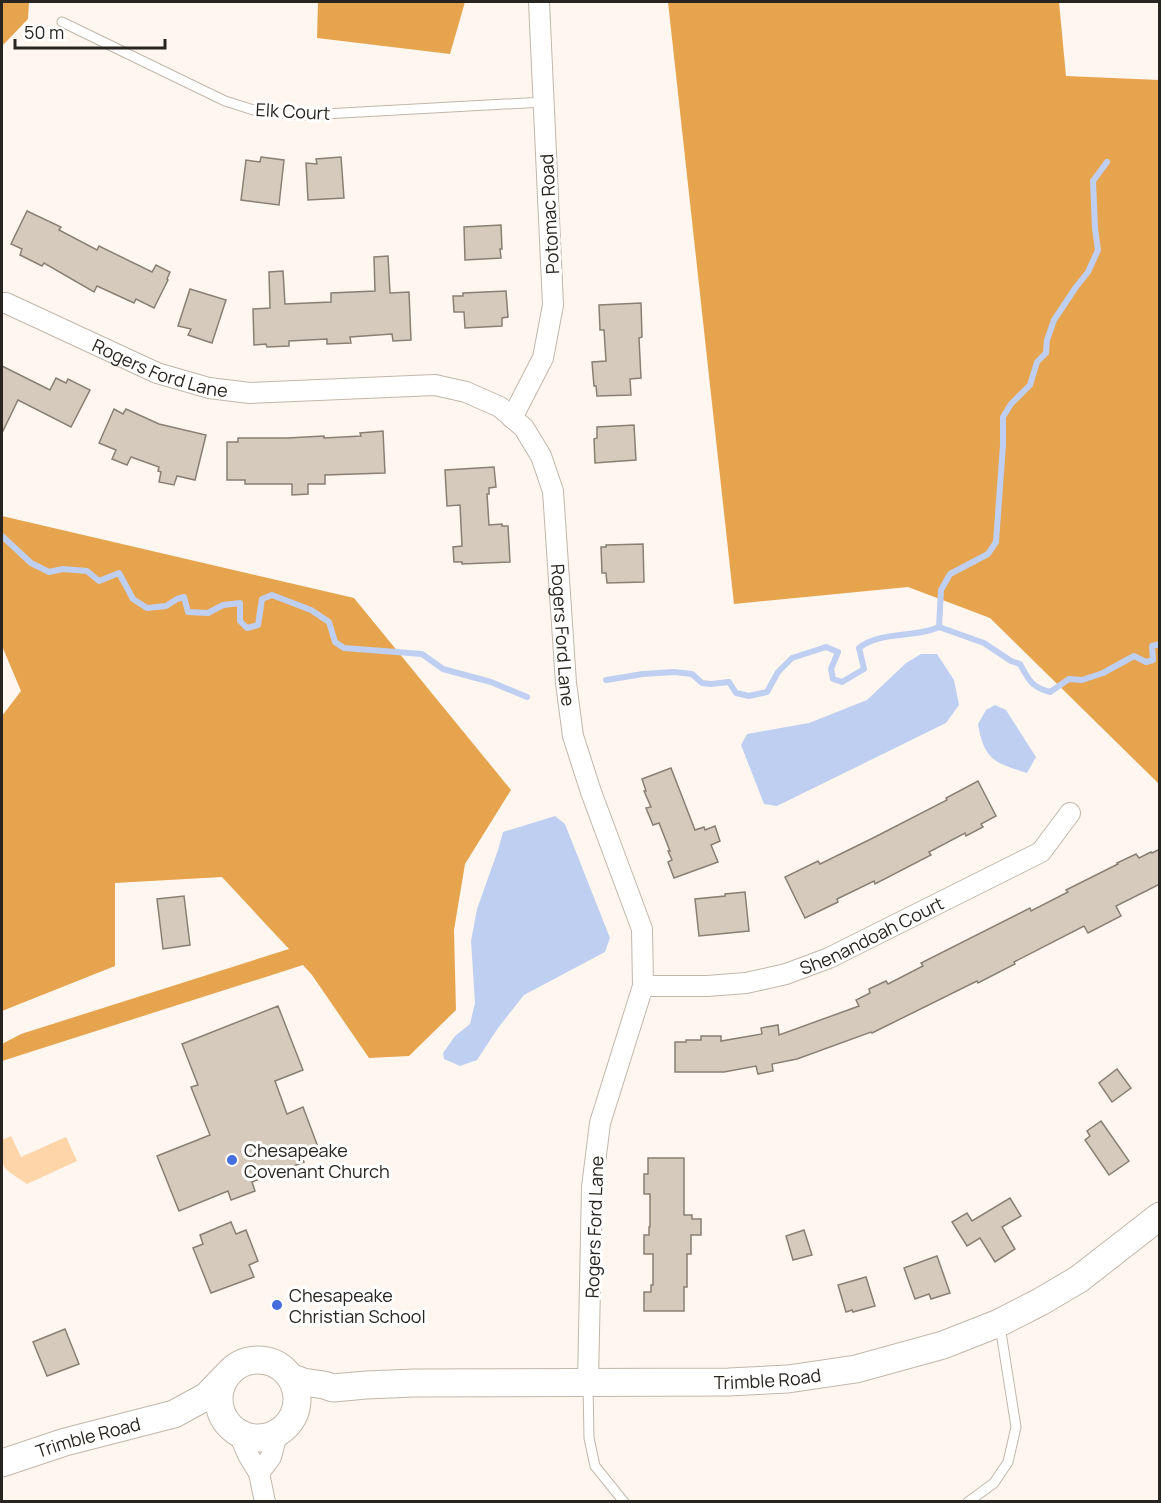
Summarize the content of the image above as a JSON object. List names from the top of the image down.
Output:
{
  "streets": {
    "street": [
      "Potomac Road",
      "Rogers Ford Lane",
      "Shenandoah Court",
      "Trimble Road"
    ],
    "lane": ["Elk Court"]
  },
  "crossings": [
    ["Elk Court", "Potomac Road"],
    ["Potomac Road", "Rogers Ford Lane"],
    ["Rogers Ford Lane", "Shenandoah Court"],
    ["Rogers Ford Lane", "Trimble Road"]
  ],
  "places": ["Chesapeake Covenant Church", "Chesapeake Christian School"],
  "scale_bar": "50 m"
}
